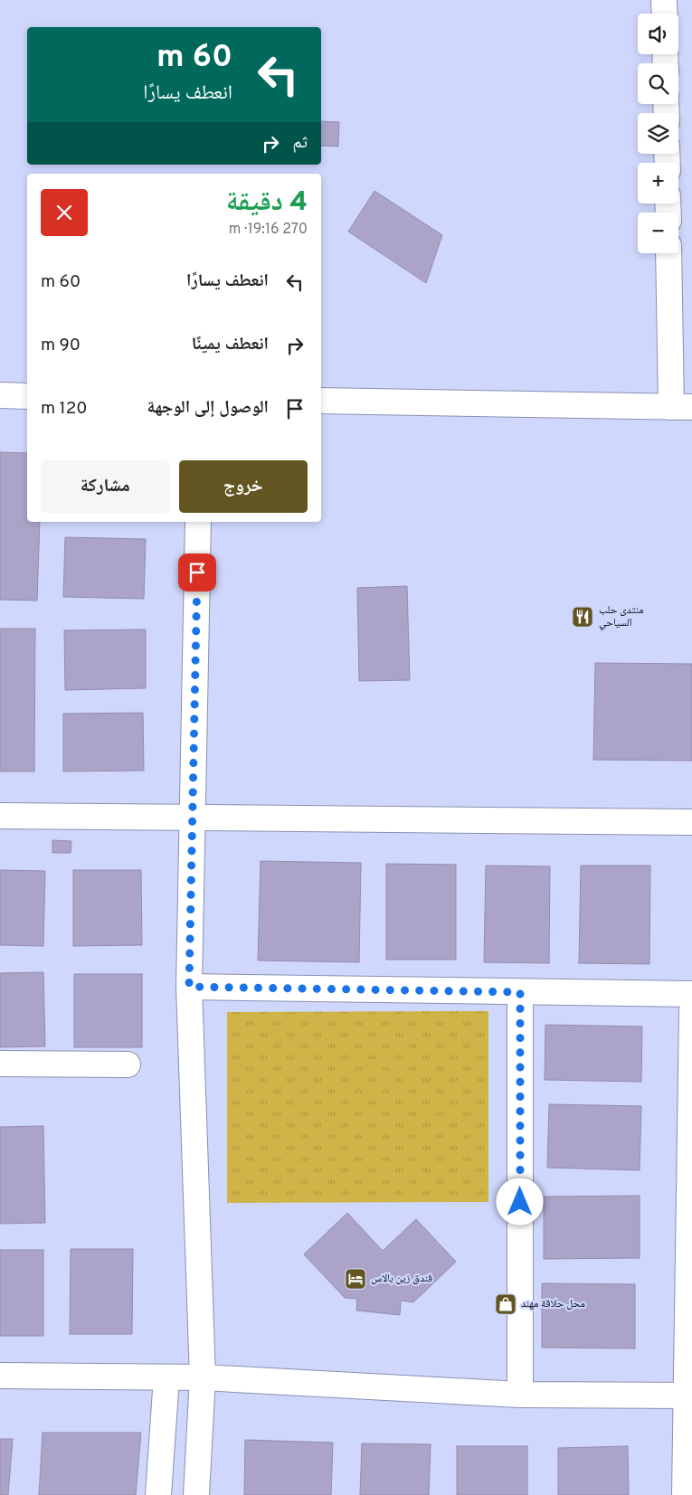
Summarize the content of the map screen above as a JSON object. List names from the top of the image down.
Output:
{
  "places": {
    "restaurant": ["منتدى حلب السياحي"],
    "hotel": ["فندق زين بالاس"],
    "shop": ["محل حلاقة مهند"]
  },
  "page": {
    "map_buttons": ["+", "−"],
    "turn": ["60 m", "انعطف يسارًا"],
    "then": "ثم",
    "heading": ["4 دقيقة", "270 m · 19:16"],
    "list": [
      {
        "name": "انعطف يسارًا",
        "value": "60 m"
      },
      {
        "name": "انعطف يمينًا",
        "value": "90 m"
      },
      {
        "name": "الوصول إلى الوجهة",
        "value": "120 m"
      }
    ],
    "buttons": ["خروج", "مشاركة"]
  }
}
